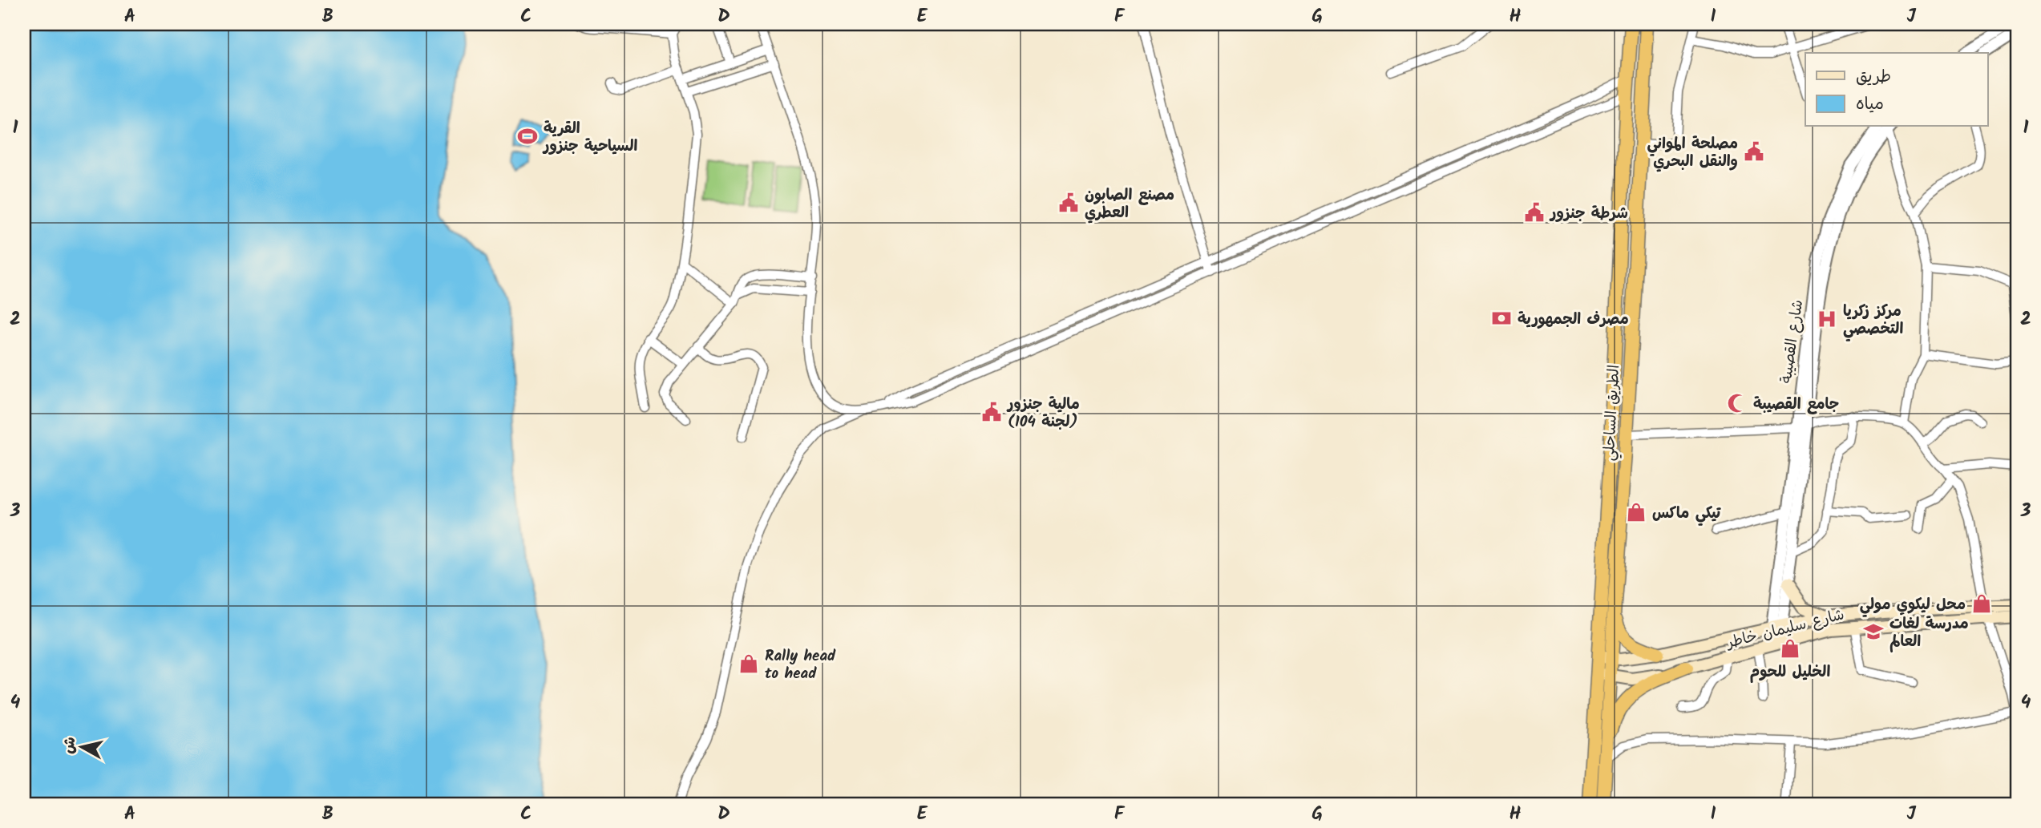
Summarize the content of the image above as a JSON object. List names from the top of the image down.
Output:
{
  "streets": {
    "highway": ["الطريق الساحلي"],
    "main road": ["شارع سليمان خاطر"]
  },
  "crossings": [
    ["الطريق الساحلي", "شارع سليمان خاطر"]
  ],
  "places": {
    "sports": ["القرية السياحية جنزور"],
    "public building": [
      "مصلحة المواني والنقل البحري",
      "مصنع الصابون العطري",
      "شرطة جنزور",
      "مالية جنزور (لجنة 104)"
    ],
    "bank": ["مصرف الجمهورية"],
    "hospital": ["مركز زكريا التخصصي"],
    "mosque": ["جامع القصيبة"],
    "shop": [
      "تيكي ماكس",
      "محل ليكوي مولي",
      "الخليل للحوم",
      "Rally head to head"
    ],
    "school or university": ["مدرسة لغات العالم"]
  },
  "legend": ["طريق", "مياه"],
  "north": "left",
  "grid": {
    "columns": [
      "A",
      "B",
      "C",
      "D",
      "E",
      "F",
      "G",
      "H",
      "I",
      "J"
    ],
    "rows": [
      "1",
      "2",
      "3",
      "4"
    ]
  }
}
